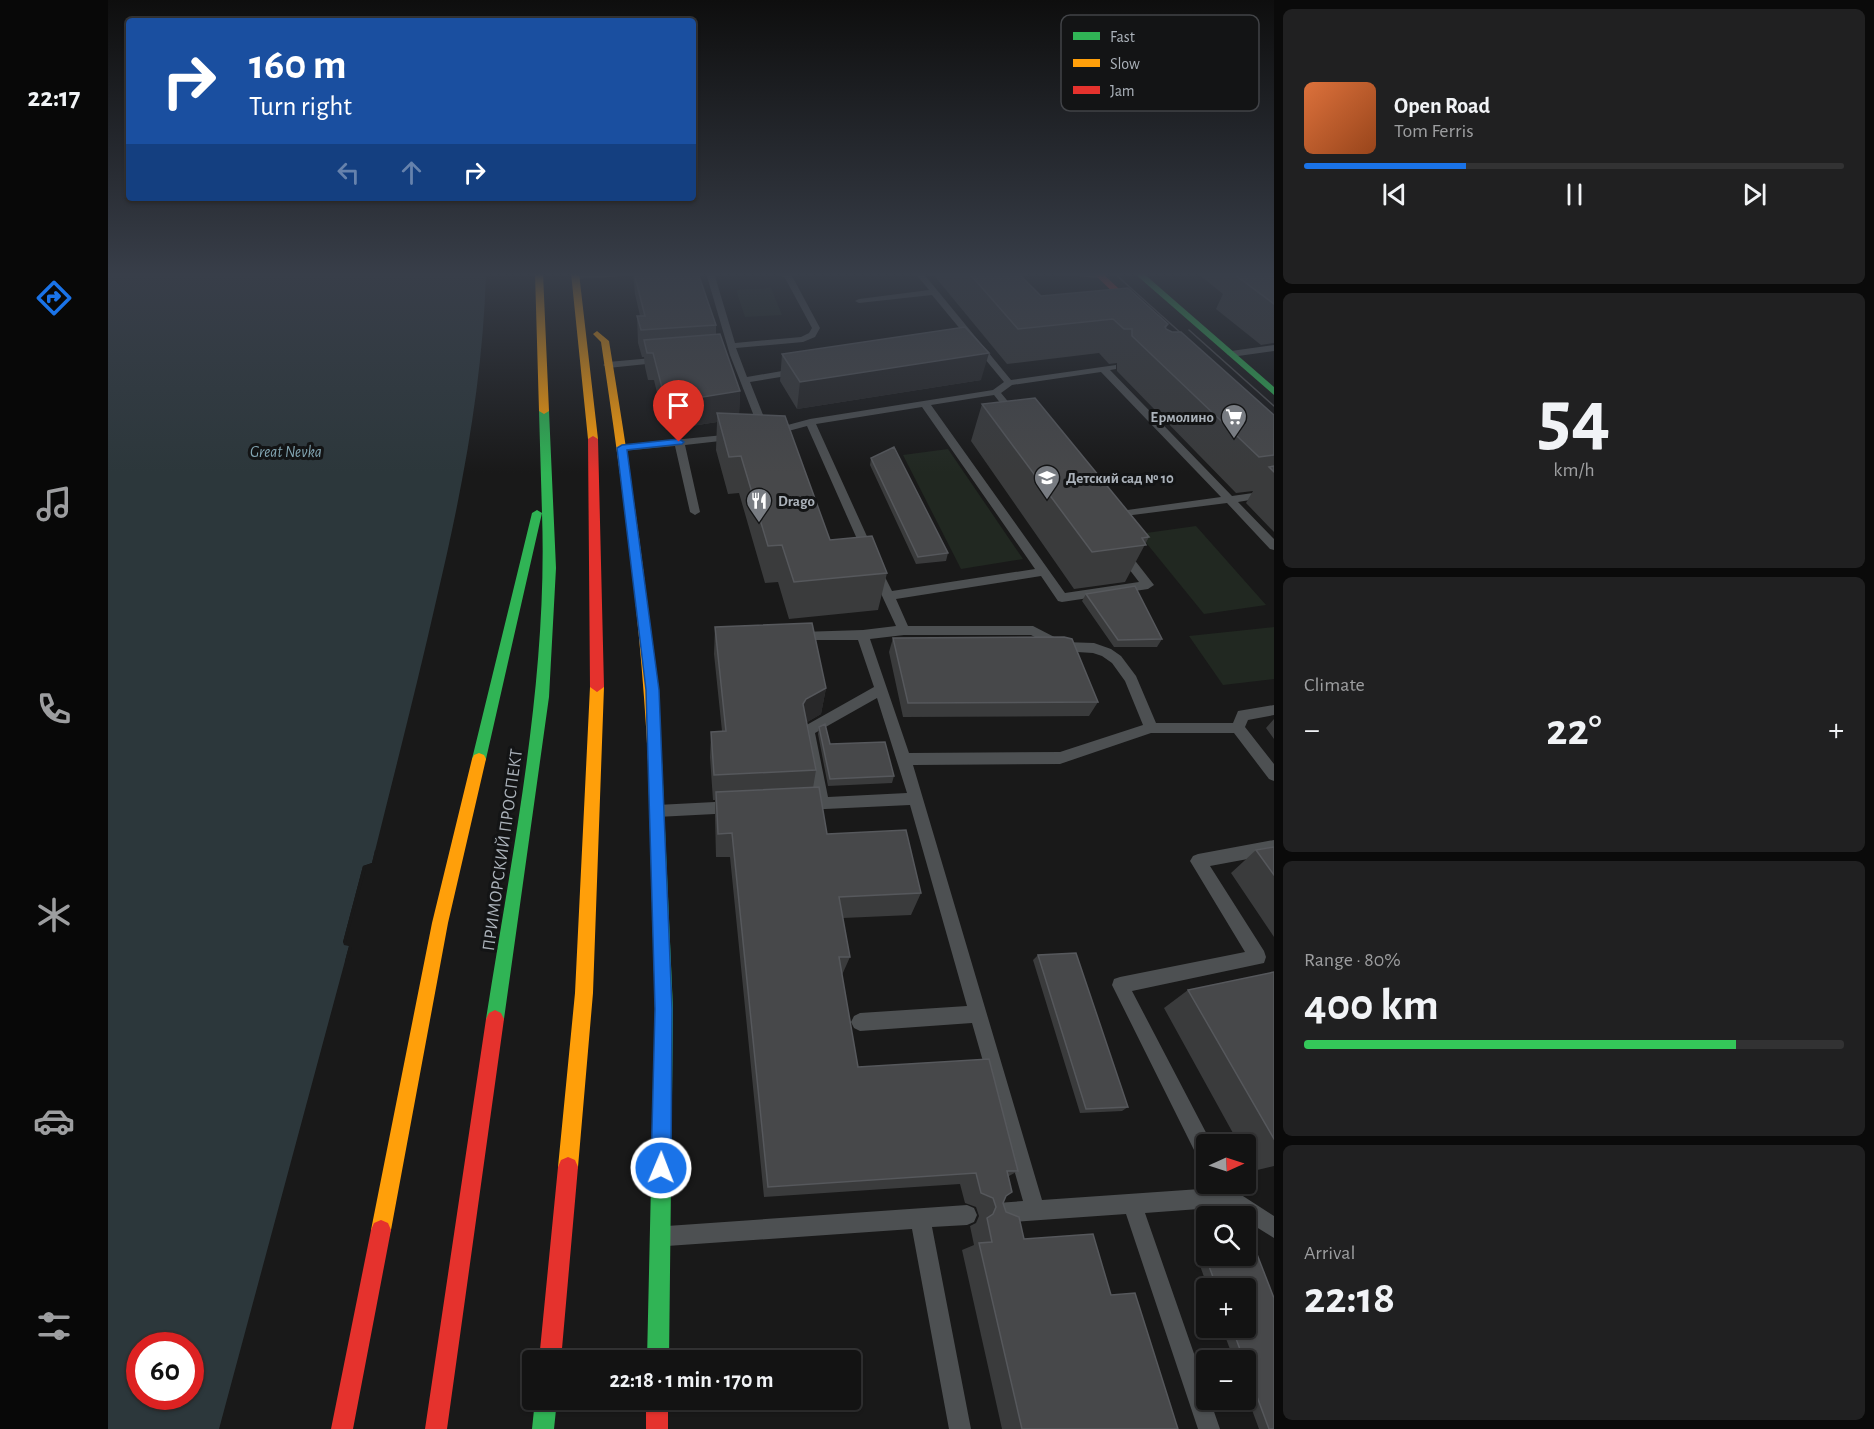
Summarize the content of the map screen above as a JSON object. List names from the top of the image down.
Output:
{
  "streets": {
    "main road": ["ПРИМОРСКИЙ ПРОСПЕКТ"]
  },
  "water": ["Great Nevka"],
  "places": {
    "supermarket": ["Ермолино"],
    "school or university": ["Детский сад № 10"],
    "restaurant": ["Drago"]
  },
  "legend": ["Fast", "Slow", "Jam"],
  "north": "right",
  "page": {
    "tabs": "22:17",
    "turn": ["160 m", "Turn right"],
    "song": ["Open Road", "Tom Ferris"],
    "tile": [
      ["54", "km/h"],
      "Climate",
      ["Range · 80%", "400 km"],
      ["Arrival", "22:18"]
    ],
    "heat": ["−", "22°", "+"],
    "map_buttons": ["+", "−"],
    "limit": "60",
    "trip": "22:18 · 1 min · 170 m"
  }
}
